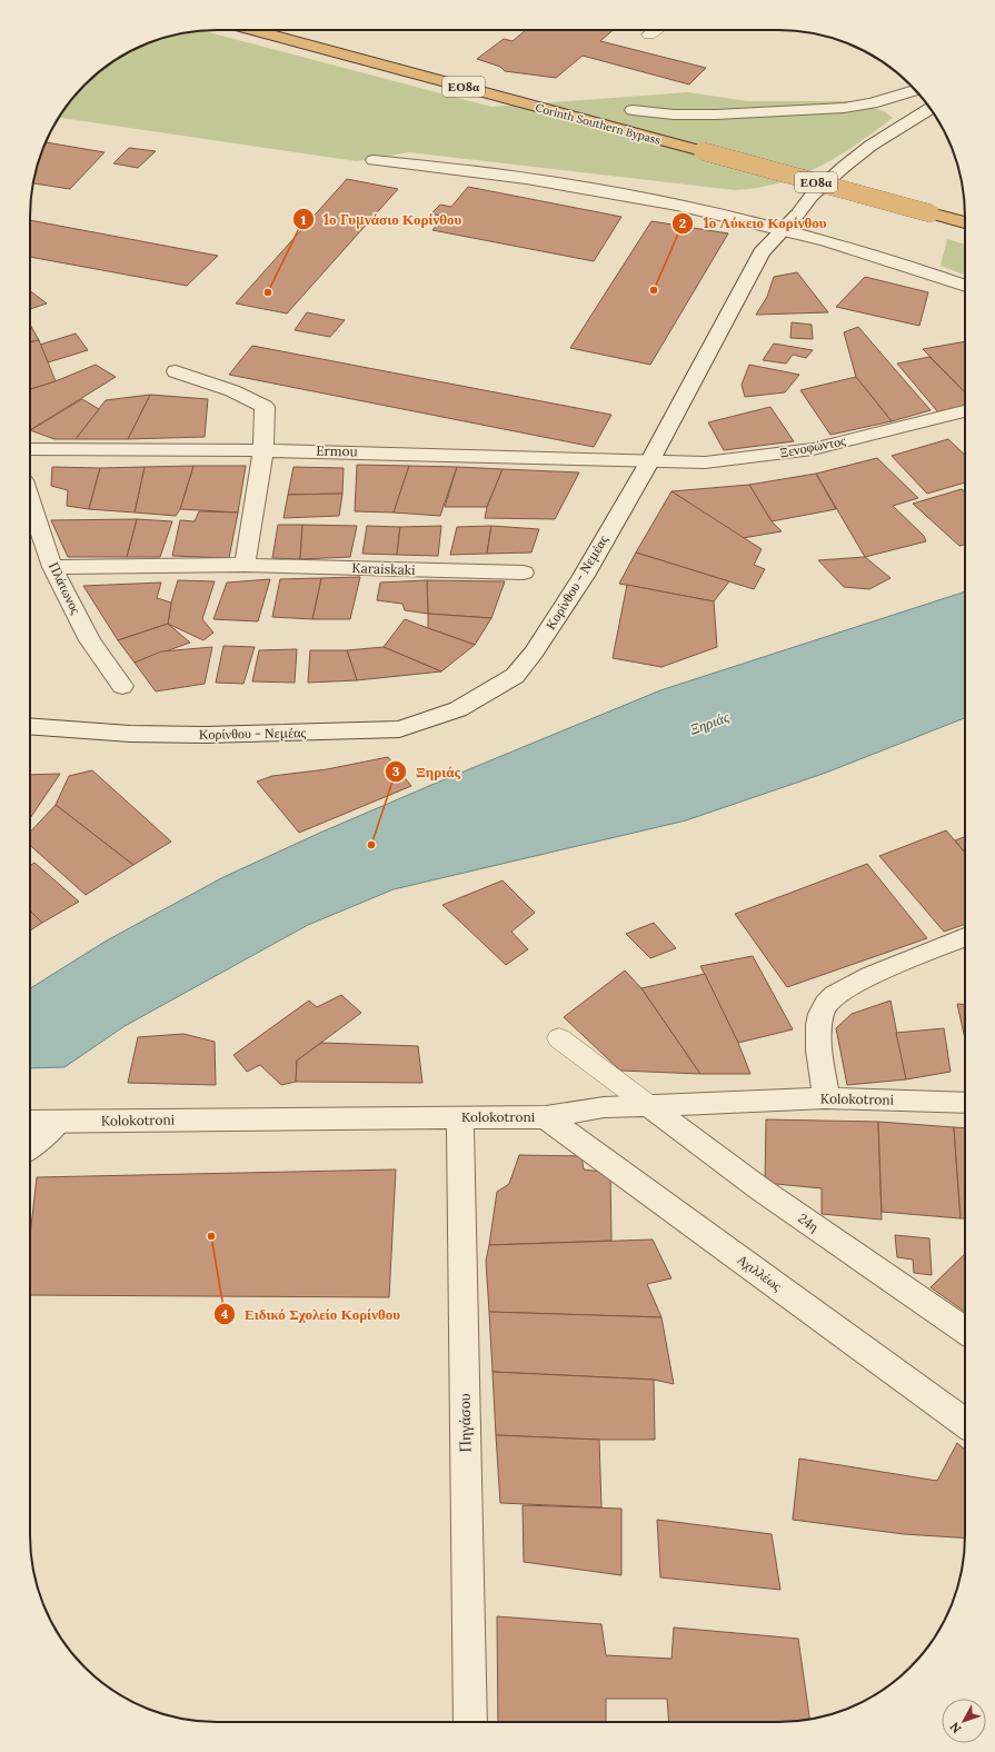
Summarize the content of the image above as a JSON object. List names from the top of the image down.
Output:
{
  "streets": {
    "highway": ["ΕΟ8α", "Corinth Southern Bypass"],
    "street": [
      "Ξενοφώντος",
      "Ermou",
      "Karaiskaki",
      "Κορίνθου - Νεμέας",
      "Πλάτωνος",
      "Kolokotroni",
      "24η",
      "Αχιλλέως",
      "Πηγάσου"
    ]
  },
  "crossings": [
    ["Ξενοφώντος", "Ermou"],
    ["Ξενοφώντος", "Κορίνθου - Νεμέας"],
    ["Ermou", "Κορίνθου - Νεμέας"],
    ["Karaiskaki", "Πλάτωνος"],
    ["Kolokotroni", "24η"],
    ["Kolokotroni", "Αχιλλέως"],
    ["Kolokotroni", "Πηγάσου"]
  ],
  "water": ["Ξηριάς"],
  "places": [
    "1ο Λύκειο Κορίνθου",
    "1ο Γυμνάσιο Κορίνθου",
    "Ξηριάς",
    "Ειδικό Σχολείο Κορίνθου"
  ],
  "north": "bottom left"
}
